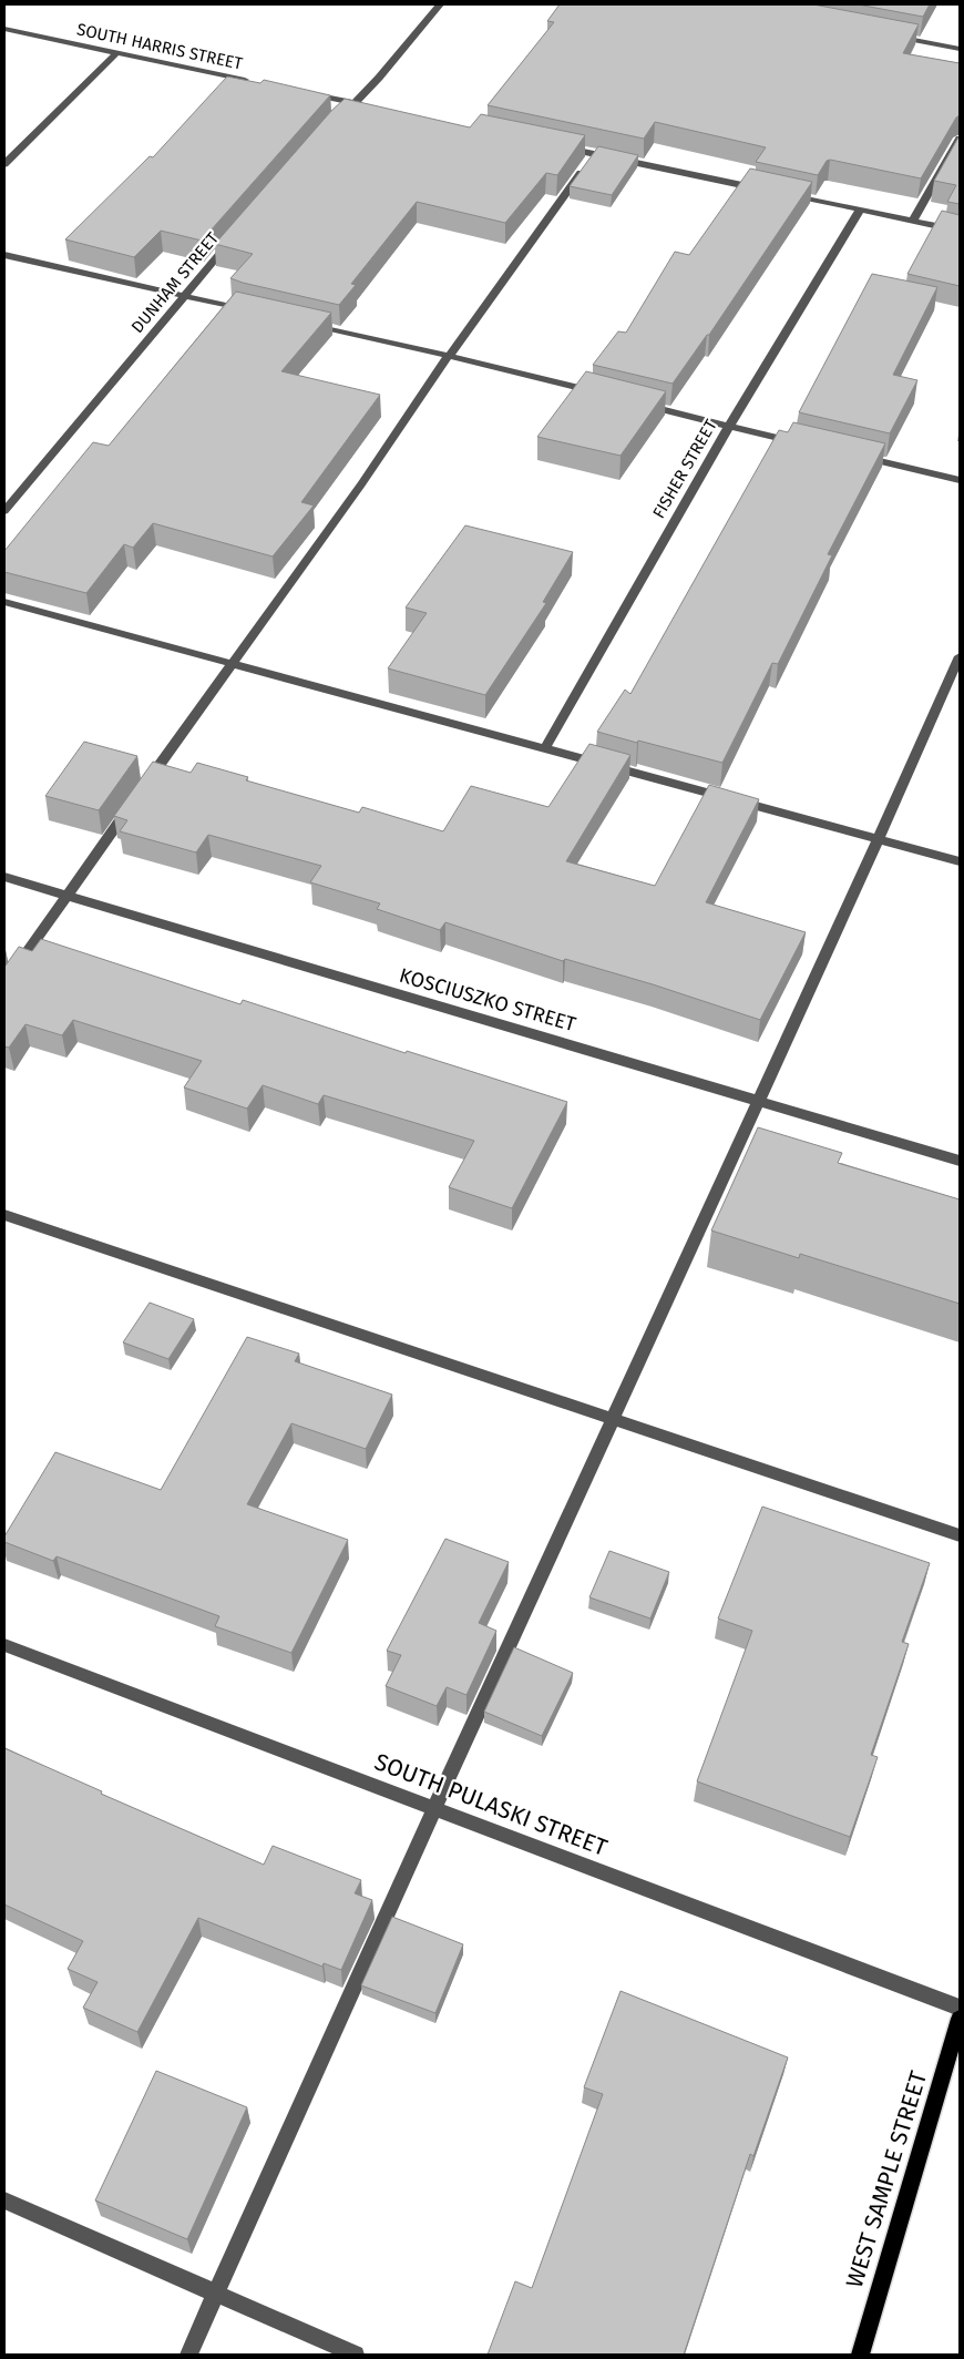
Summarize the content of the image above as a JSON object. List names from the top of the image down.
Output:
{
  "streets": {
    "main road": ["WEST SAMPLE STREET"],
    "street": [
      "SOUTH HARRIS STREET",
      "DUNHAM STREET",
      "FISHER STREET",
      "KOSCIUSZKO STREET",
      "SOUTH PULASKI STREET"
    ]
  }
}
